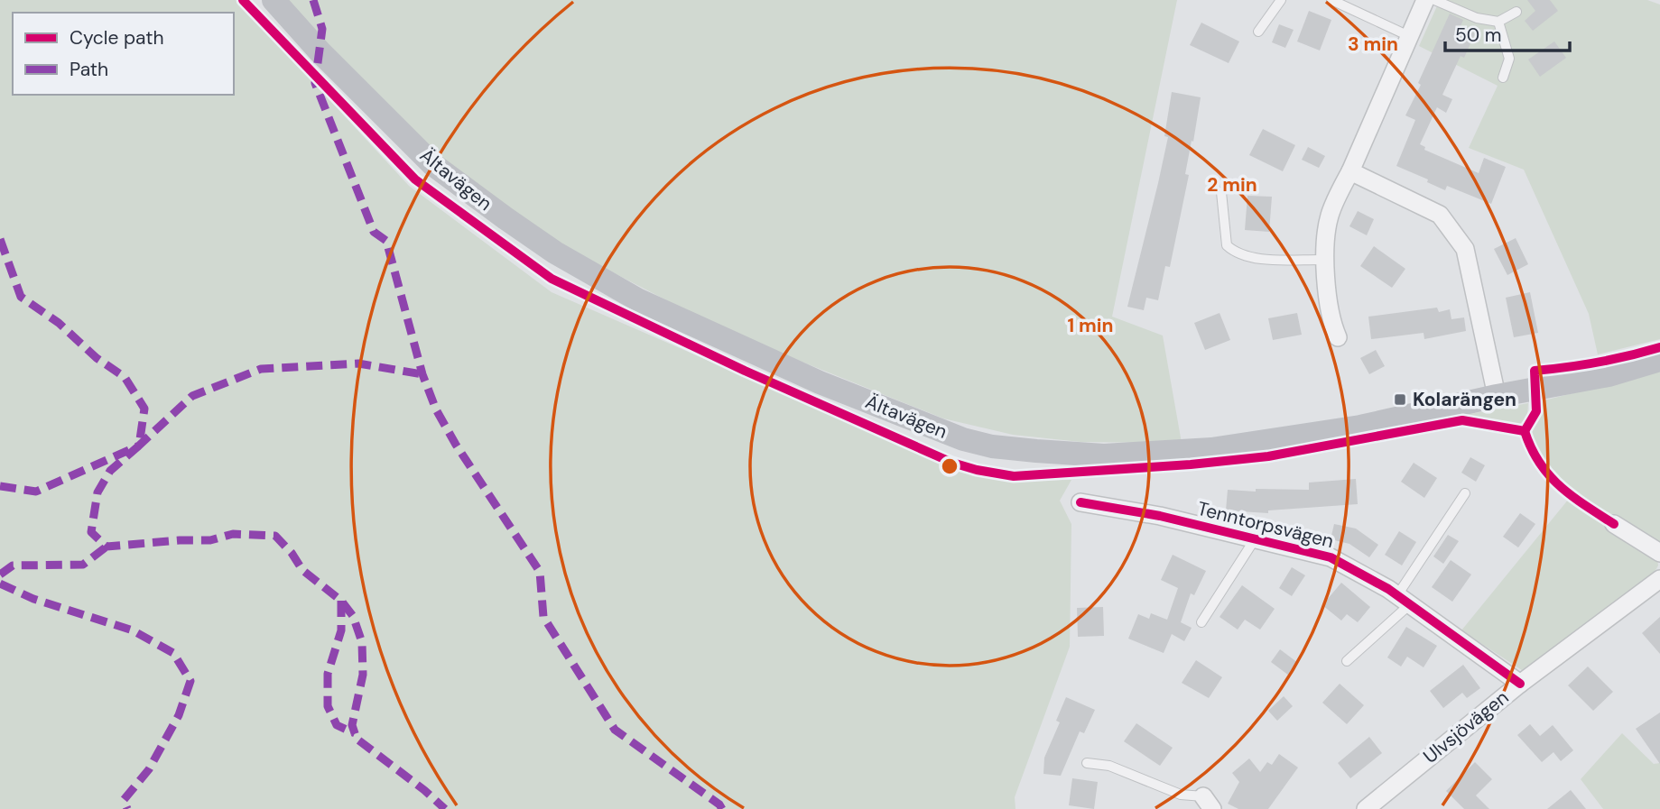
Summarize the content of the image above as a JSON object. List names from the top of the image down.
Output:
{
  "streets": {
    "main road": ["Ältavägen"],
    "street": ["Tenntorpsvägen", "Ulvsjövägen"]
  },
  "crossings": [
    ["Tenntorpsvägen", "Ulvsjövägen"]
  ],
  "places": {
    "transit": ["Kolarängen"]
  },
  "legend": ["Cycle path", "Path"],
  "scale_bar": "50 m",
  "rings": ["3 min", "2 min", "1 min"]
}
